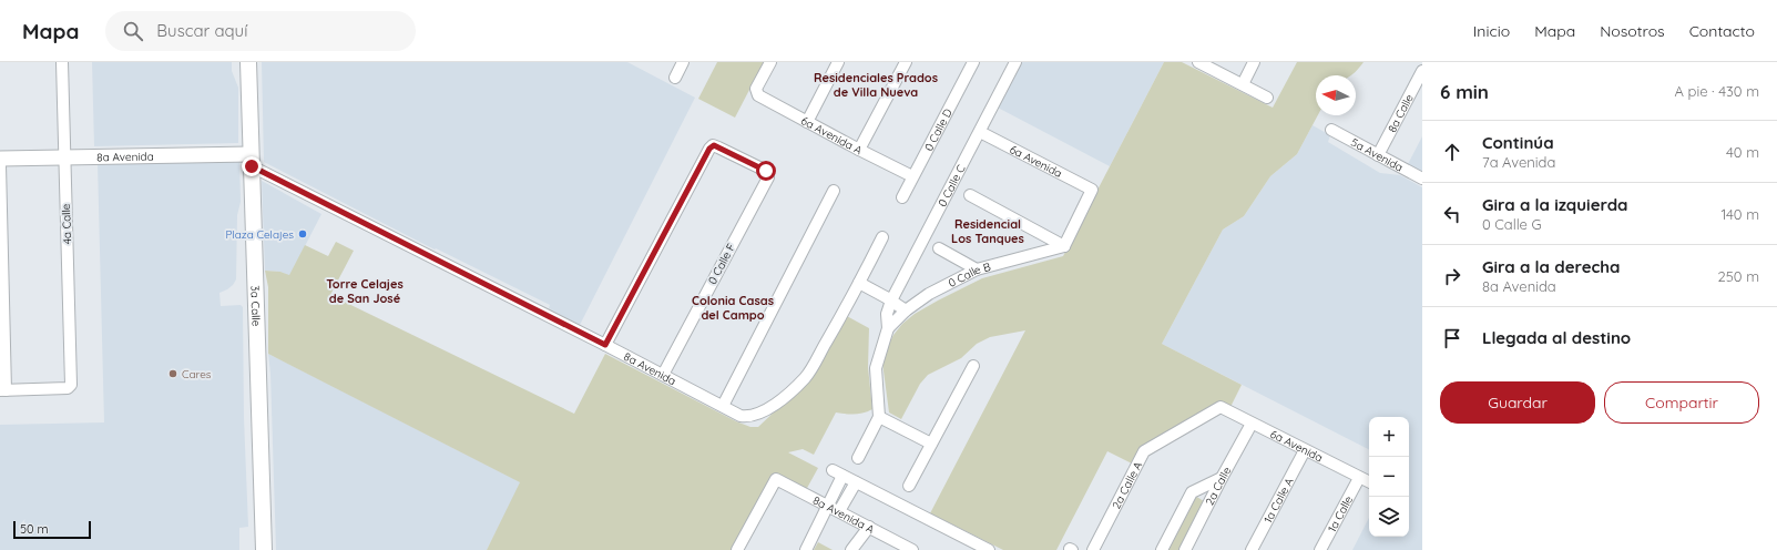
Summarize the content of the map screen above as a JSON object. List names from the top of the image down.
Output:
{
  "streets": {
    "main road": ["3a Calle"],
    "street": [
      "8a Calle",
      "0 Calle D",
      "6a Avenida A",
      "5a Avenida",
      "8a Avenida",
      "6a Avenida",
      "0 Calle C",
      "4a Calle",
      "0 Calle F",
      "0 Calle B",
      "2a Calle A",
      "2a Calle",
      "1a Calle A",
      "1a Calle",
      "8a Avenida A"
    ]
  },
  "crossings": [
    ["8a Calle", "5a Avenida"],
    ["0 Calle D", "6a Avenida A"],
    ["8a Avenida", "4a Calle"],
    ["8a Avenida", "0 Calle F"],
    ["8a Avenida", "3a Calle"],
    ["6a Avenida", "0 Calle C"],
    ["6a Avenida", "0 Calle B"],
    ["6a Avenida", "2a Calle A"],
    ["6a Avenida", "2a Calle"],
    ["6a Avenida", "1a Calle A"],
    ["6a Avenida", "1a Calle"],
    ["0 Calle C", "0 Calle B"]
  ],
  "districts": [
    "Residenciales Prados de Villa Nueva",
    "Residencial Los Tanques",
    "Torre Celajes de San José",
    "Colonia Casas del Campo"
  ],
  "places": ["Plaza Celajes", "Cares"],
  "scale_bar": "50 m",
  "north": "left",
  "page": {
    "header": "Mapa",
    "search": "Buscar aquí",
    "nav": [
      "Inicio",
      "Mapa",
      "Nosotros",
      "Contacto"
    ],
    "heading": ["6 min", "A pie · 430 m"],
    "list": [
      ["Continúa", "7a Avenida", "40 m"],
      ["Gira a la izquierda", "0 Calle G", "140 m"],
      ["Gira a la derecha", "8a Avenida", "250 m"],
      "Llegada al destino"
    ],
    "buttons": ["Guardar", "Compartir"],
    "map_buttons": ["+", "−"],
    "scale": "50 m"
  }
}
